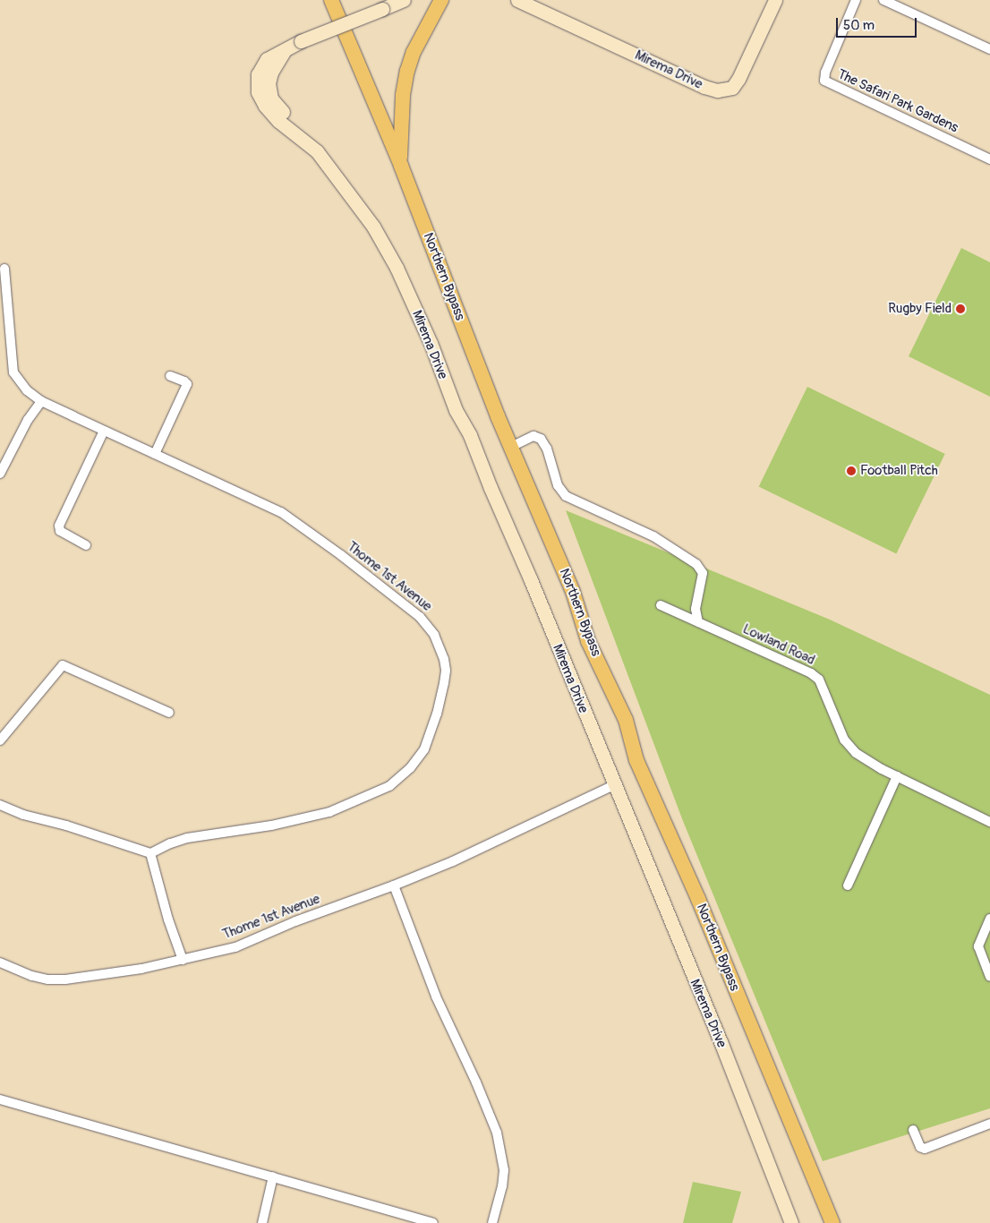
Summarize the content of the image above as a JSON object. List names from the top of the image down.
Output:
{
  "streets": {
    "main road": ["Northern Bypass"],
    "street": [
      "Mirema Drive",
      "The Safari Park Gardens",
      "Thome 1st Avenue",
      "Lowland Road"
    ]
  },
  "crossings": [
    ["Mirema Drive", "Thome 1st Avenue"]
  ],
  "places": ["Rugby Field", "Football Pitch"],
  "scale_bar": "50 m"
}
